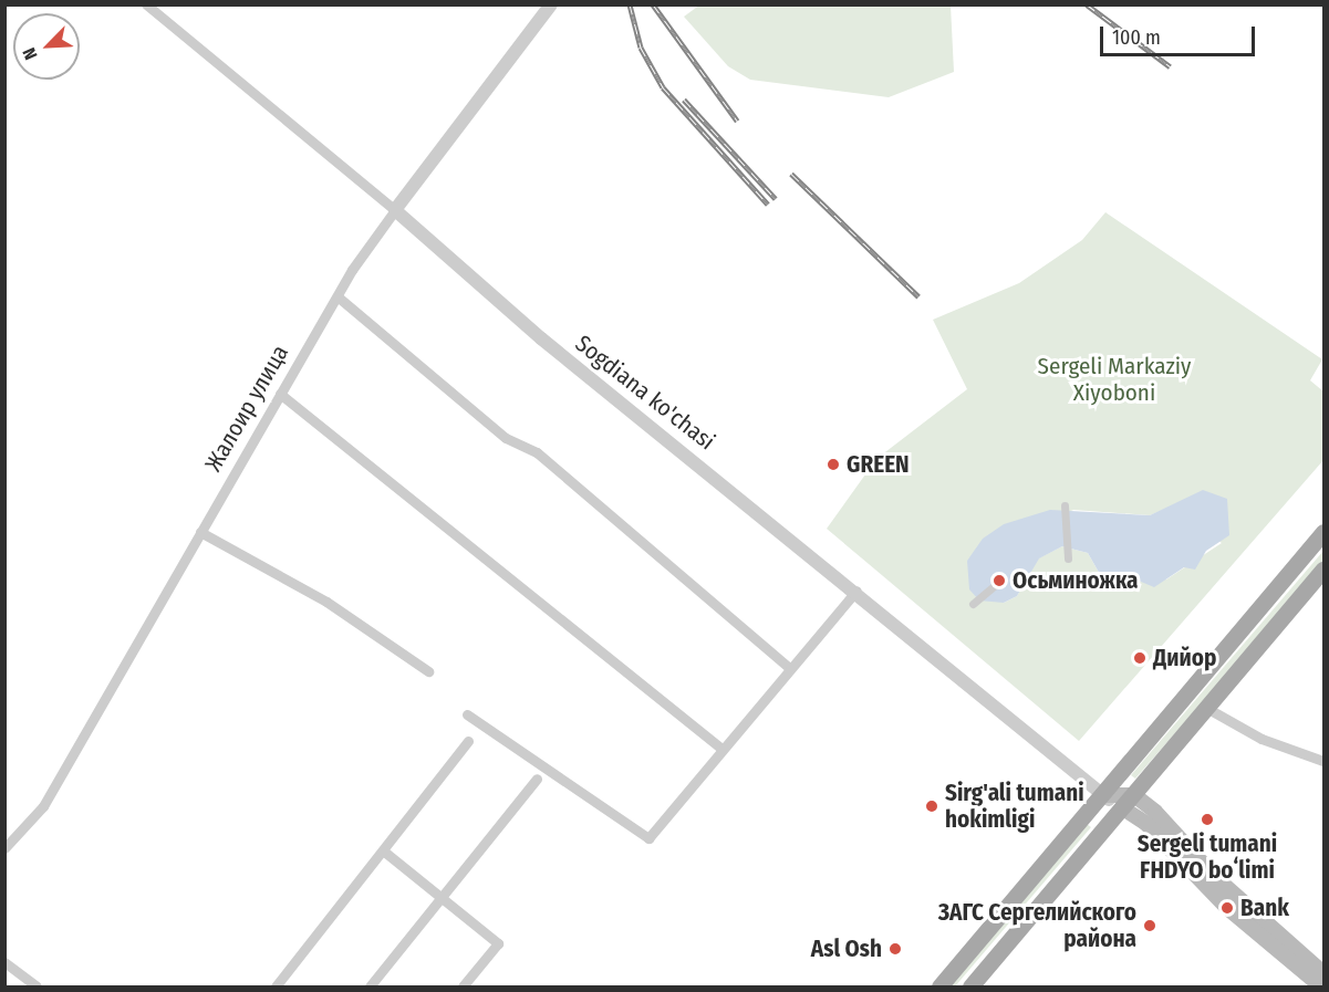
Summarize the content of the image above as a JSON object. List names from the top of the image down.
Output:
{
  "streets": {
    "street": ["Sogdiana ko'chasi", "Жалоир улица"]
  },
  "crossings": [
    ["Sogdiana ko'chasi", "Жалоир улица"]
  ],
  "parks": ["Sergeli Markaziy Xiyoboni"],
  "places": [
    "GREEN",
    "Осьминожка",
    "Дийор",
    "Sirg'ali tumani hokimligi",
    "Sergeli tumani FHDYO boʻlimi",
    "Bank",
    "ЗАГС Сергелийского района",
    "Asl Osh"
  ],
  "scale_bar": "100 m",
  "north": "bottom left"
}
